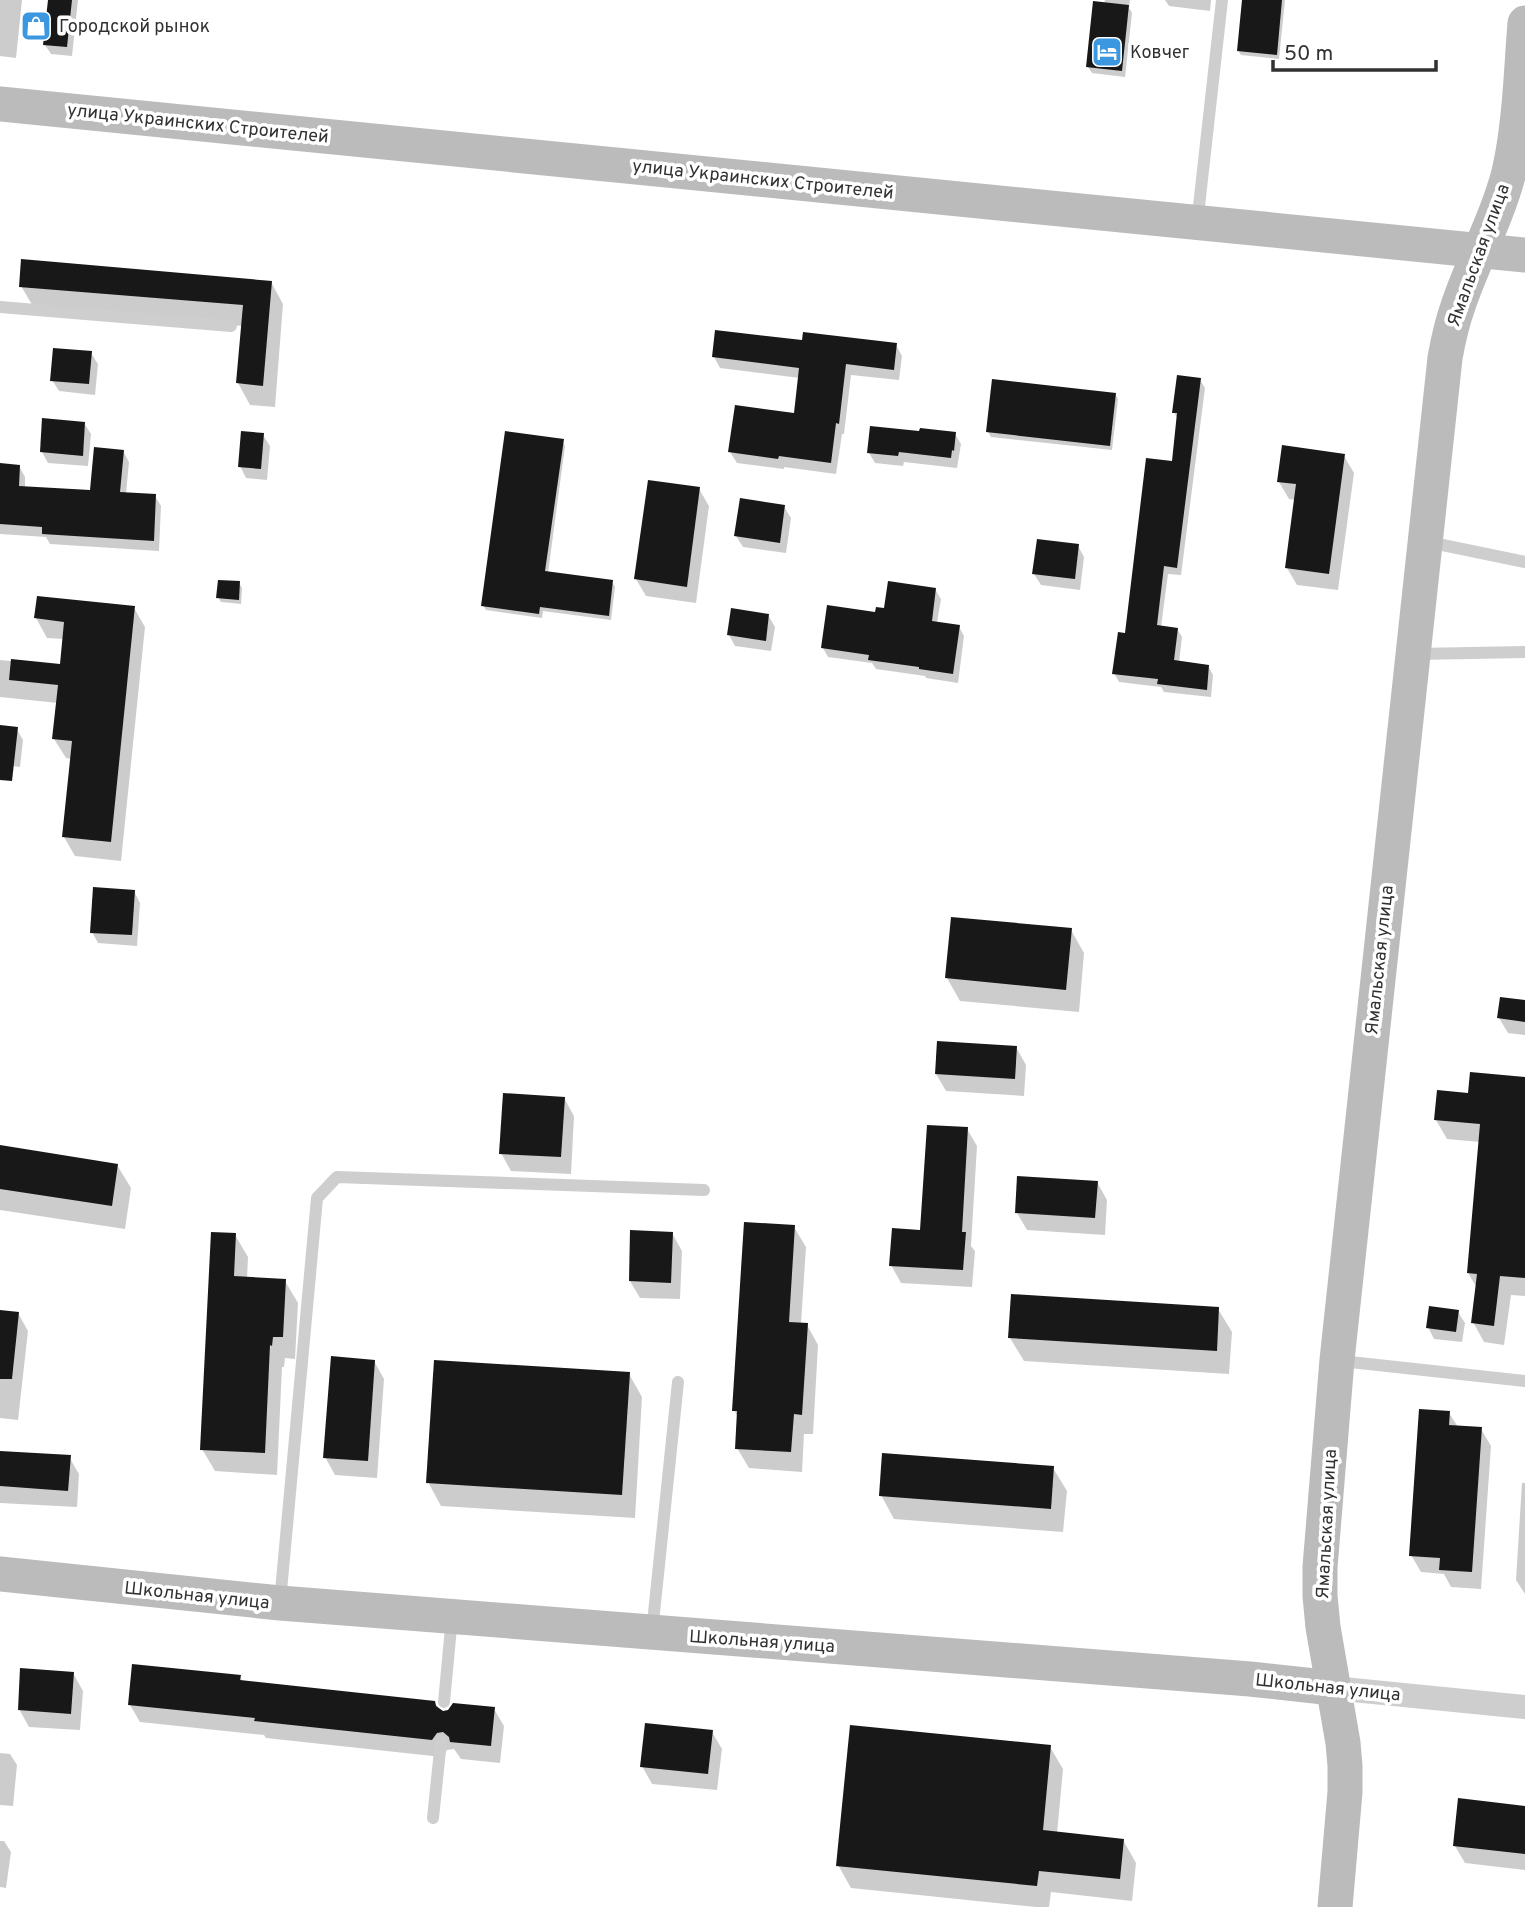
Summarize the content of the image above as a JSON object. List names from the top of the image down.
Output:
{
  "streets": {
    "street": ["улица Украинских Строителей", "Ямальская улица", "Школьная улица"]
  },
  "crossings": [
    ["улица Украинских Строителей", "Ямальская улица"],
    ["Ямальская улица", "Школьная улица"]
  ],
  "places": {
    "shop": ["Городской рынок"],
    "hotel": ["Ковчег"]
  },
  "scale_bar": "50 m"
}
